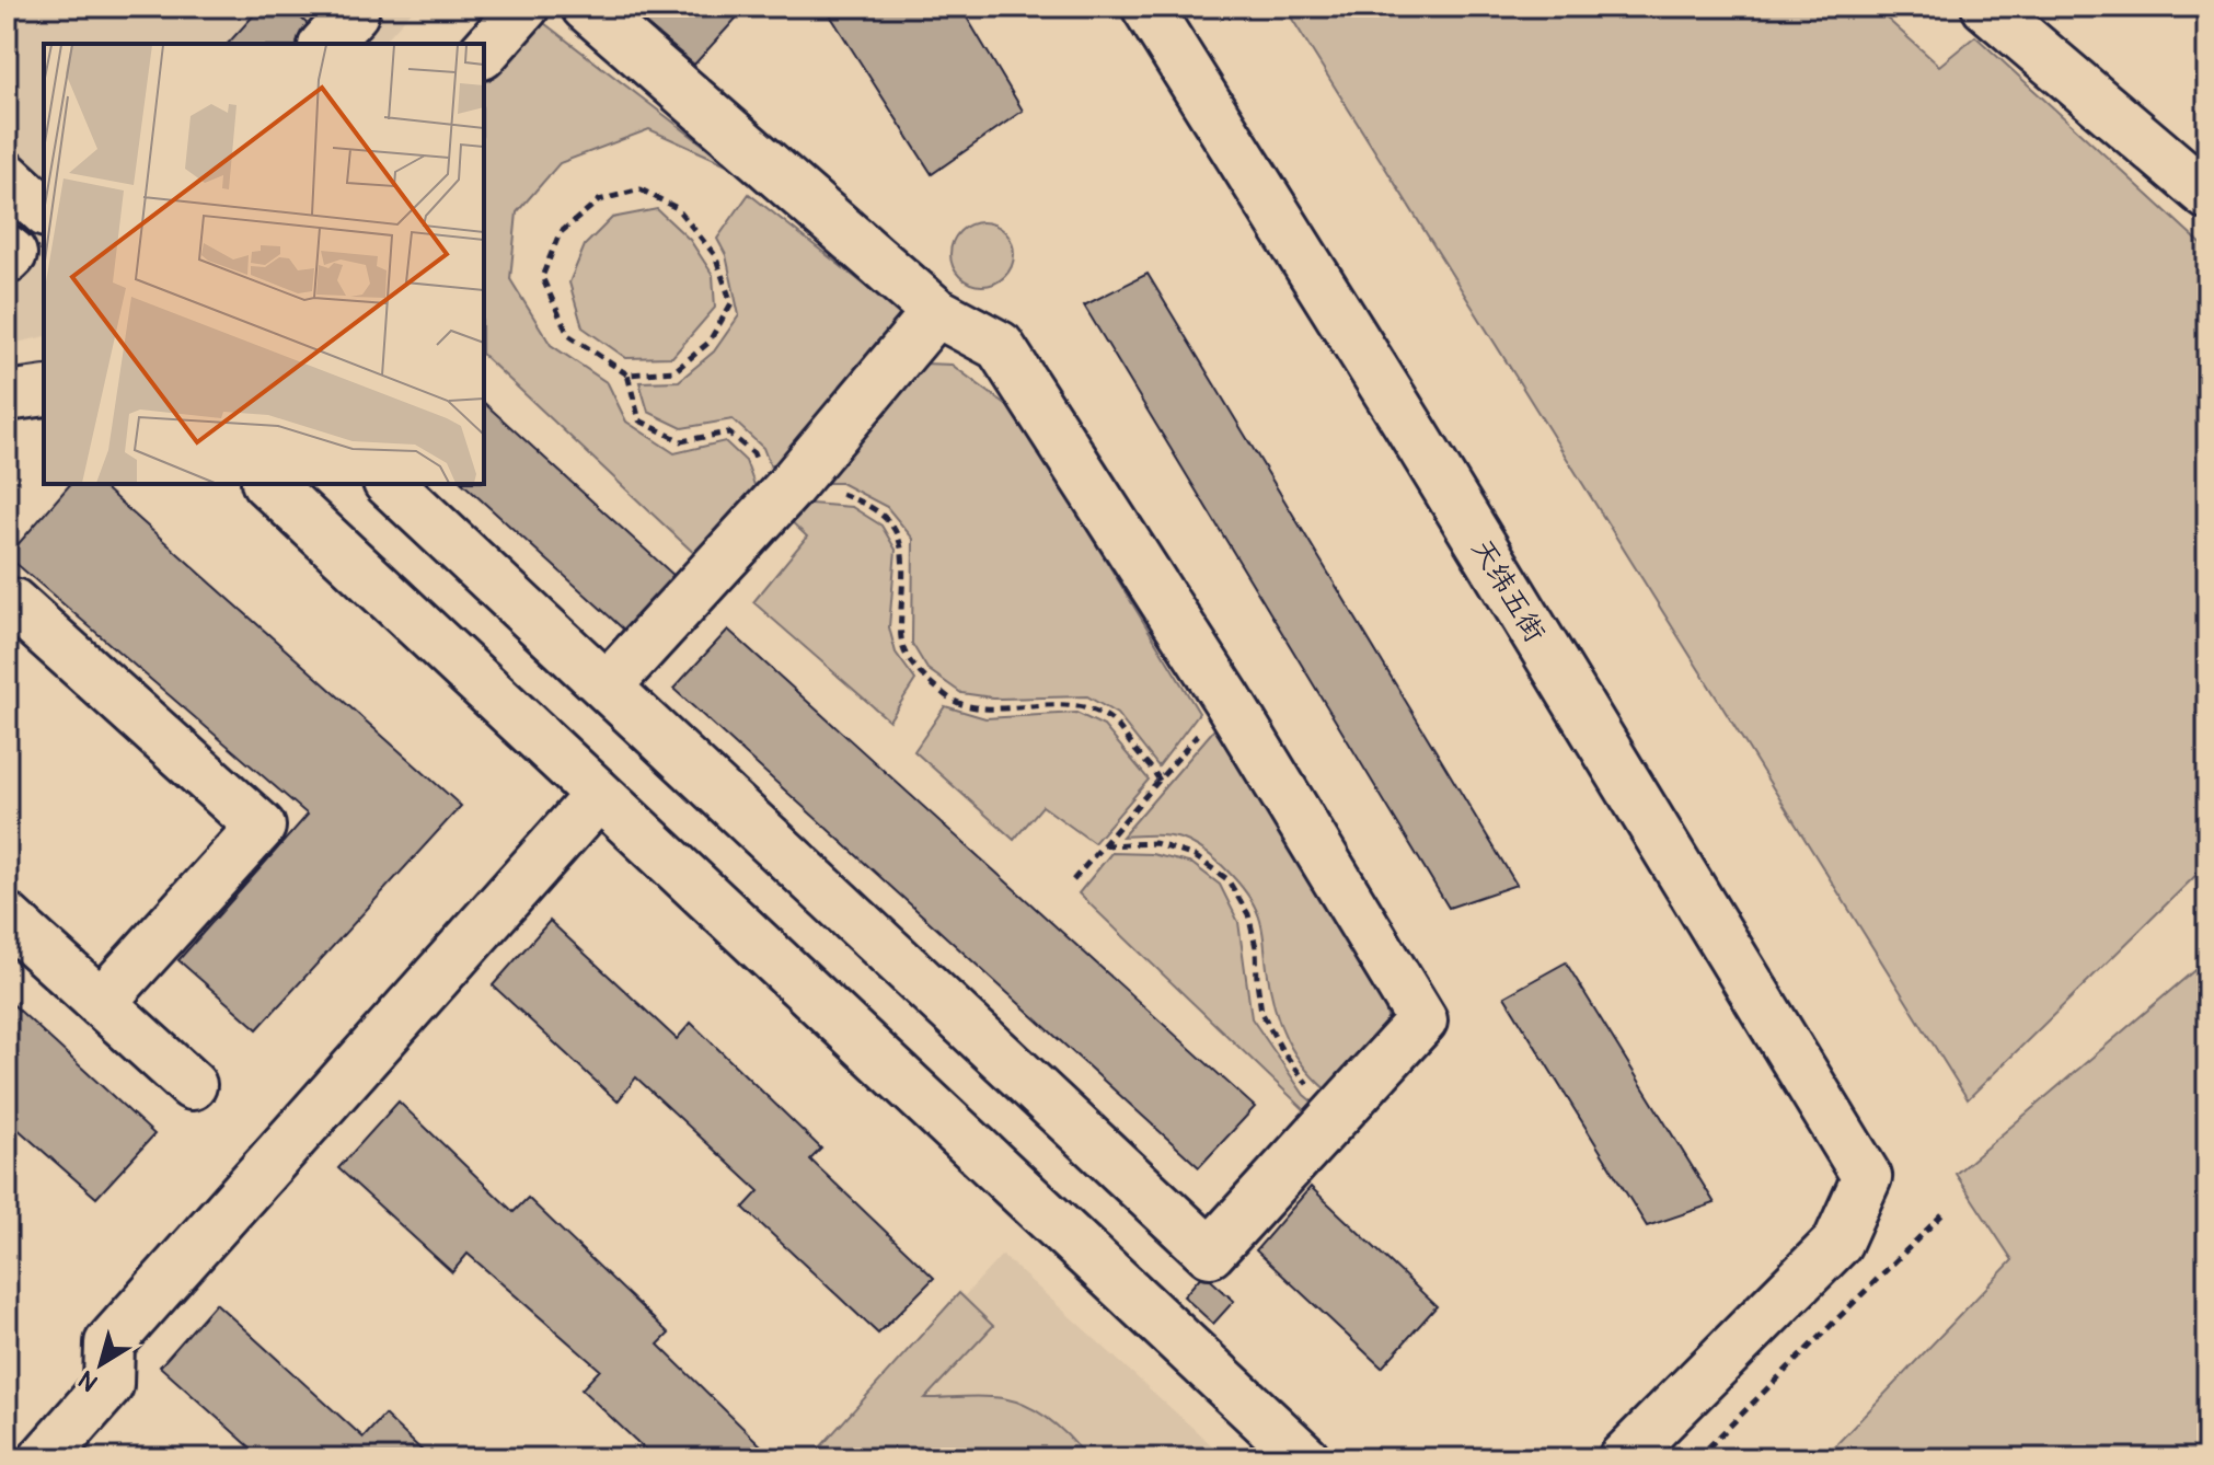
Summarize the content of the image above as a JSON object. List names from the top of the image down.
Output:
{
  "streets": {
    "street": ["天纬五街"]
  },
  "north": "bottom left"
}
